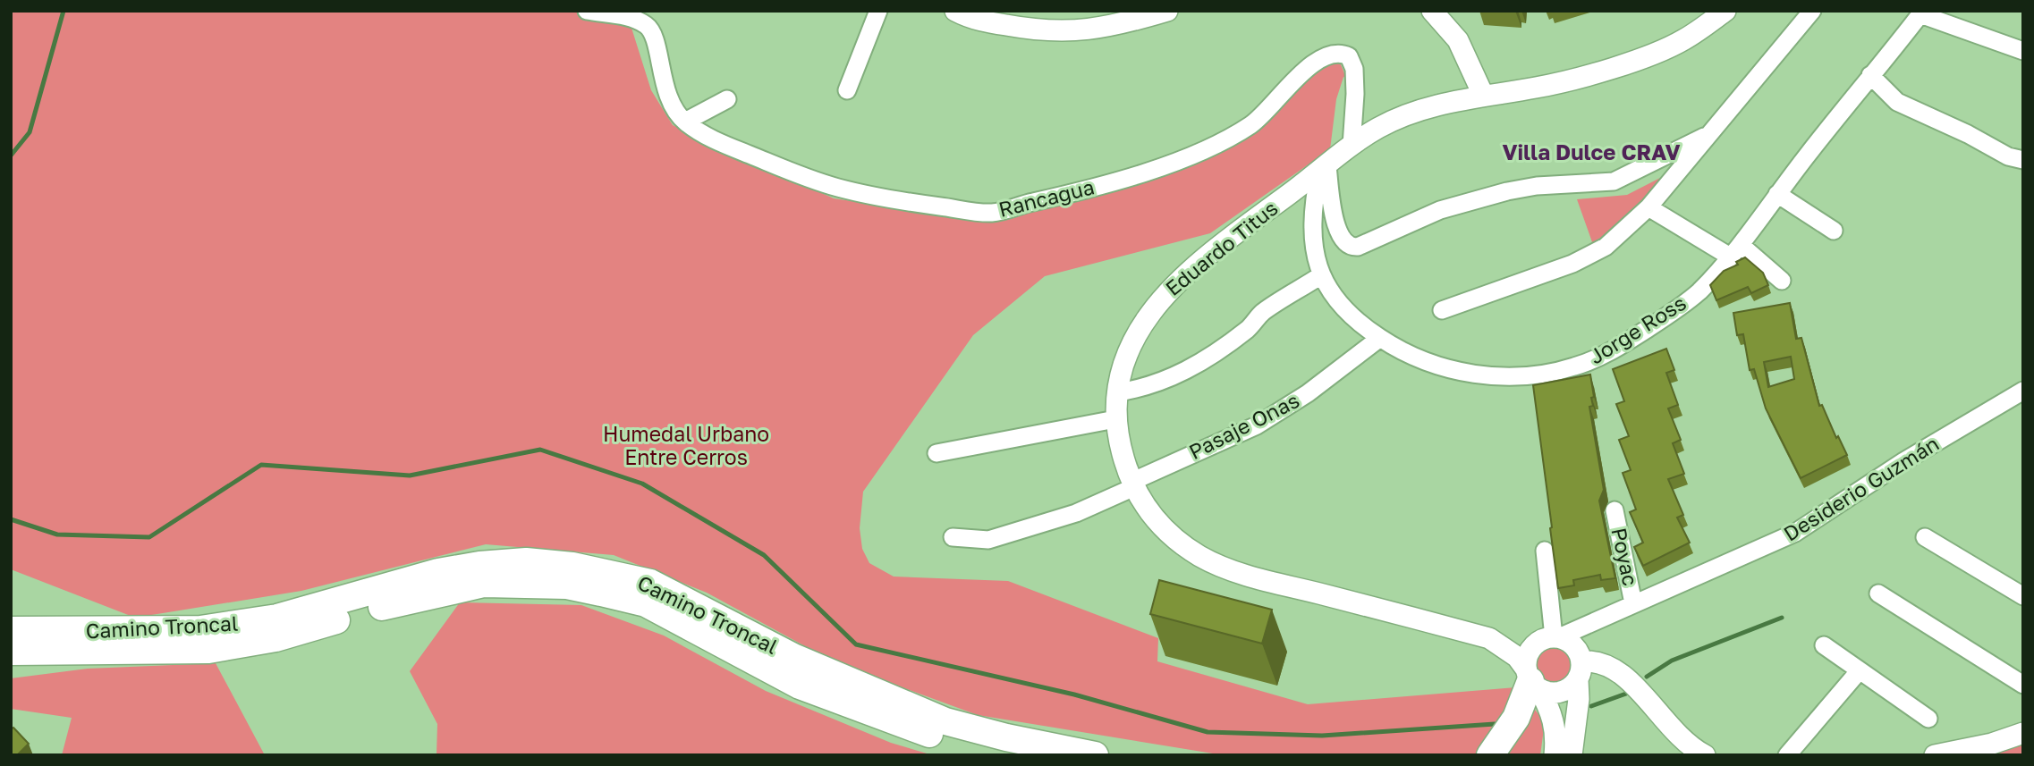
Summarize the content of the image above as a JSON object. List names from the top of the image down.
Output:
{
  "streets": {
    "main road": ["Camino Troncal"],
    "street": [
      "Rancagua",
      "Eduardo Titus",
      "Jorge Ross",
      "Pasaje Onas",
      "Desiderio Guzmán",
      "Poyac"
    ]
  },
  "crossings": [
    ["Rancagua", "Eduardo Titus"],
    ["Eduardo Titus", "Jorge Ross"],
    ["Eduardo Titus", "Pasaje Onas"],
    ["Eduardo Titus", "Desiderio Guzmán"],
    ["Jorge Ross", "Pasaje Onas"],
    ["Desiderio Guzmán", "Poyac"]
  ],
  "districts": ["Villa Dulce CRAV"],
  "parks": ["Humedal Urbano Entre Cerros"]
}
